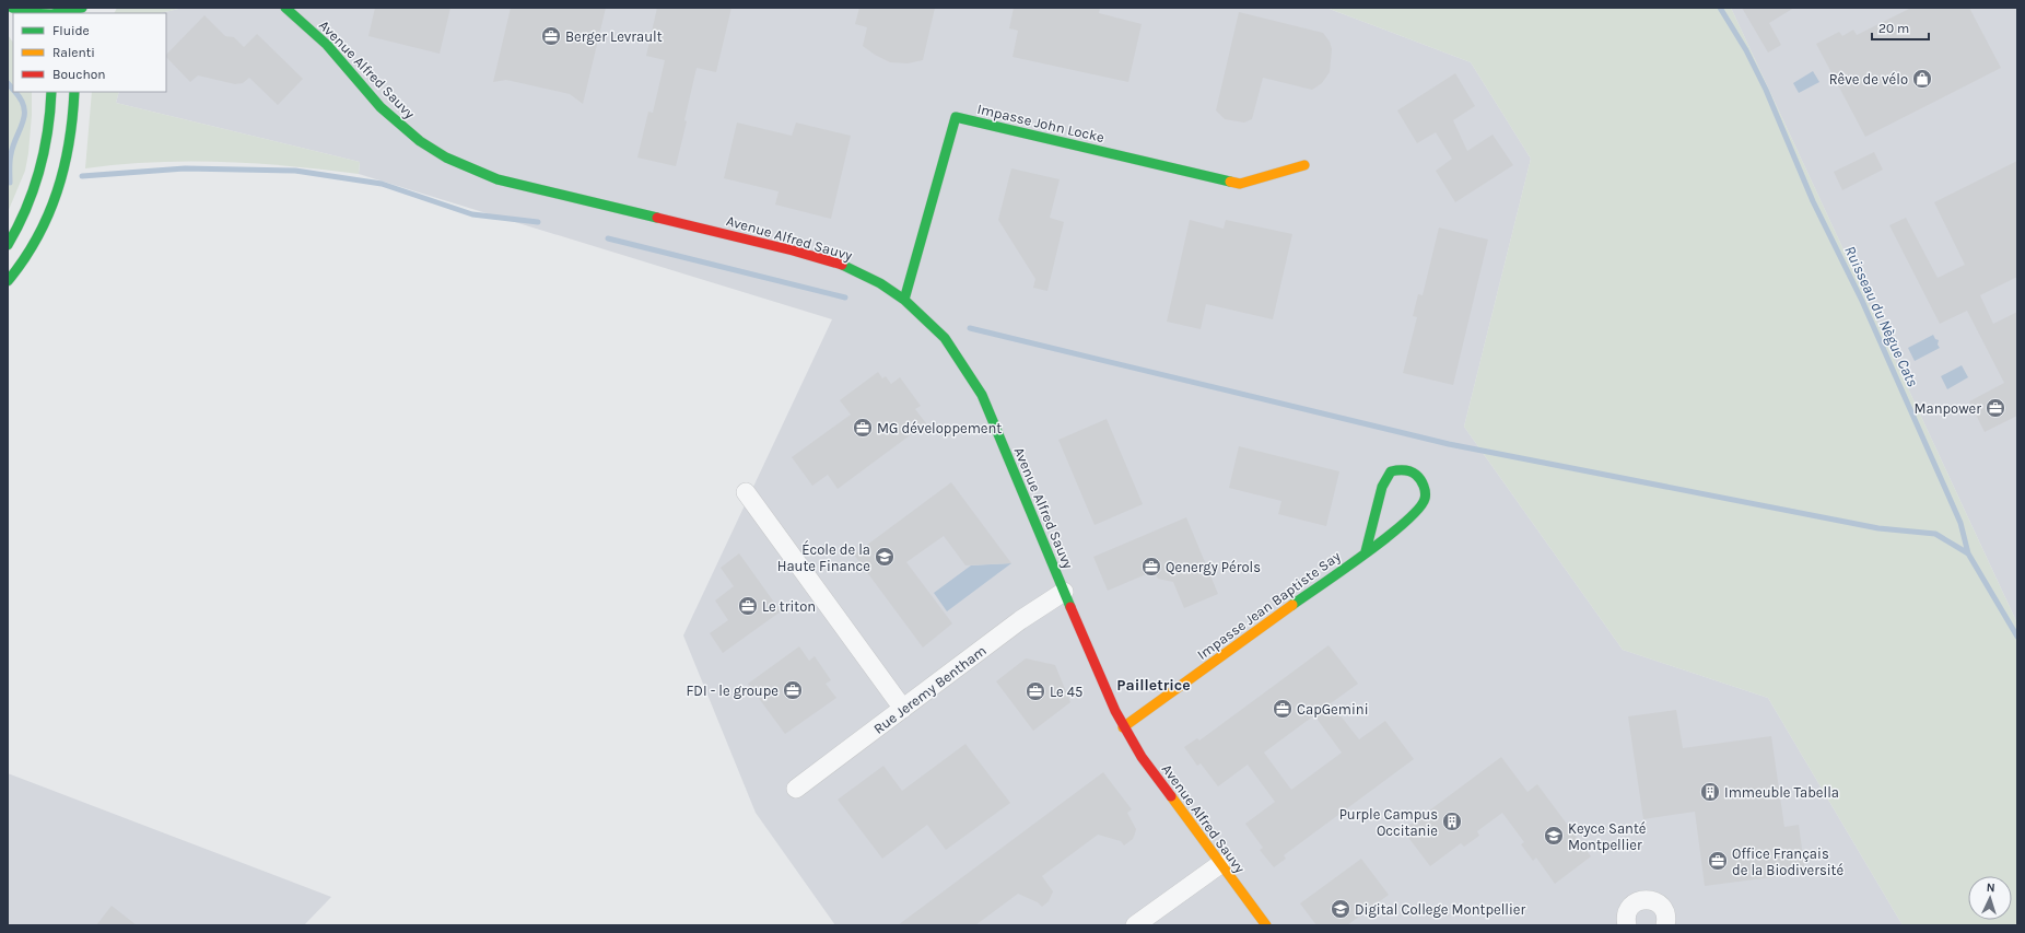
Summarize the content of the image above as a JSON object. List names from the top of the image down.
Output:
{
  "streets": {
    "street": [
      "Avenue Alfred Sauvy",
      "Impasse John Locke",
      "Impasse Jean Baptiste Say",
      "Rue Jeremy Bentham"
    ]
  },
  "crossings": [
    ["Avenue Alfred Sauvy", "Impasse John Locke"],
    ["Avenue Alfred Sauvy", "Impasse Jean Baptiste Say"],
    ["Avenue Alfred Sauvy", "Rue Jeremy Bentham"]
  ],
  "districts": ["Pailletrice"],
  "water": ["Ruisseau du Nègue Cats"],
  "places": {
    "office": [
      "Berger Levrault",
      "Manpower",
      "MG développement",
      "Qenergy Pérols",
      "Le triton",
      "FDI - le groupe",
      "Le 45",
      "CapGemini",
      "Office Français de la Biodiversité"
    ],
    "shop": ["Rêve de vélo"],
    "school or university": ["École de la Haute Finance", "Keyce Santé Montpellier", "Digital College Montpellier"],
    "building": ["Immeuble Tabella", "Purple Campus Occitanie"]
  },
  "legend": ["Fluide", "Ralenti", "Bouchon"],
  "scale_bar": "20 m",
  "north": "top"
}
